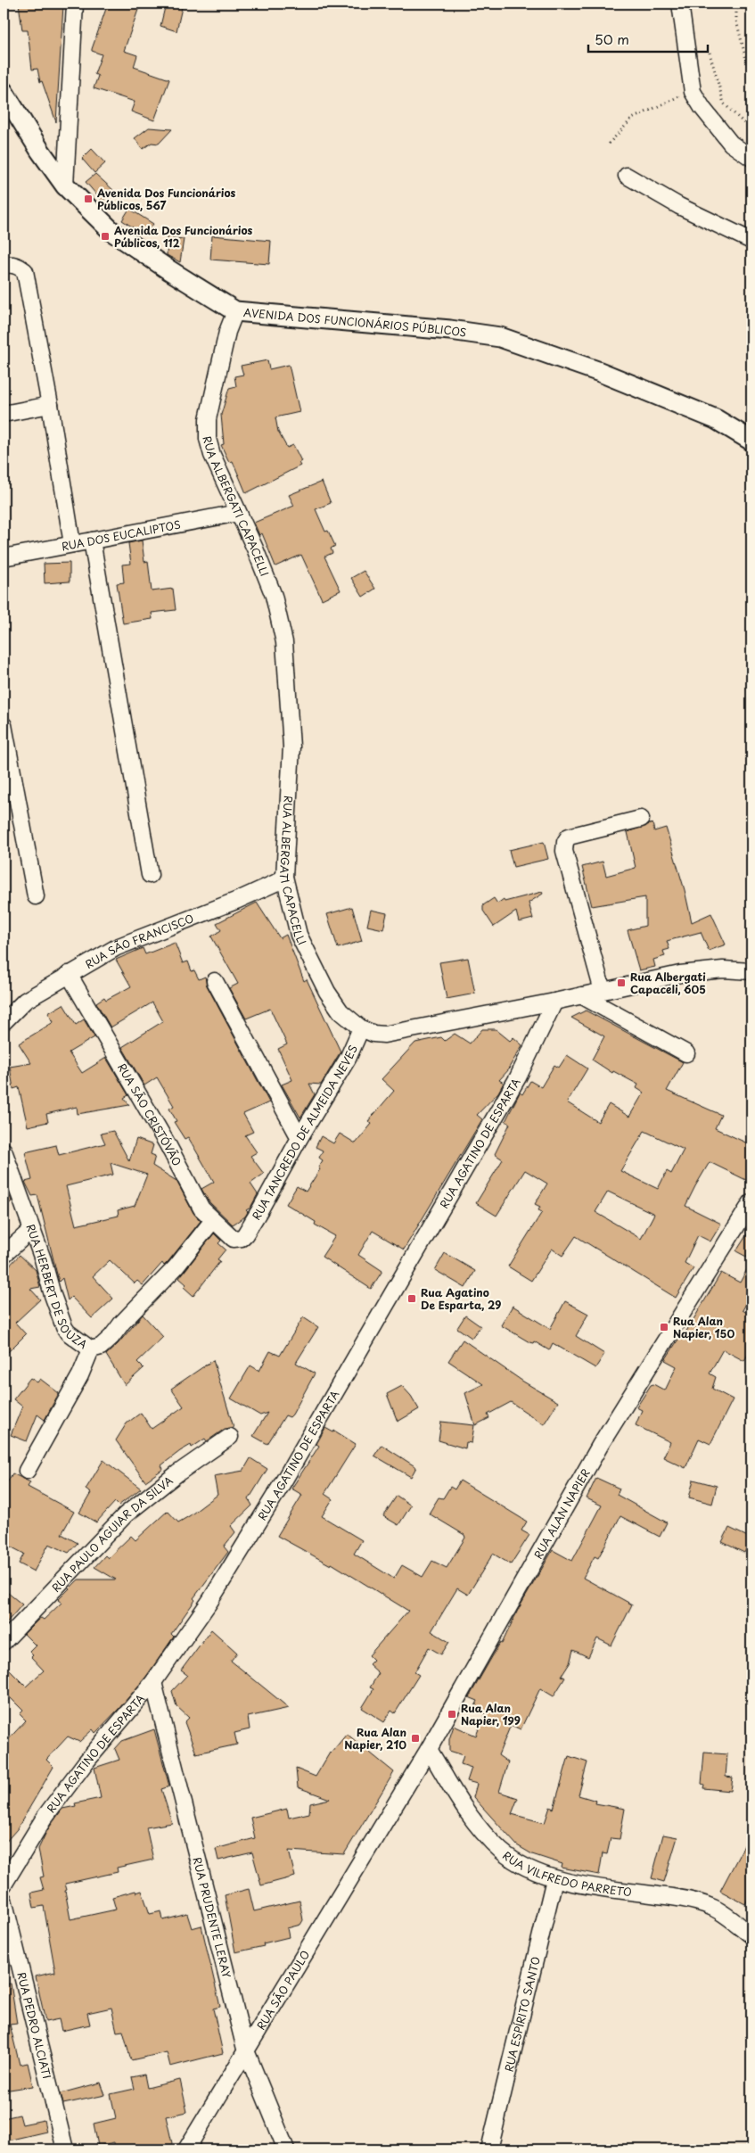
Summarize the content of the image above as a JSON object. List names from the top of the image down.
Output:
{
  "streets": {
    "street": [
      "AVENIDA DOS FUNCIONÁRIOS PÚBLICOS",
      "RUA ALBERGATI CAPACELLI",
      "RUA DOS EUCALIPTOS",
      "RUA SÃO FRANCISCO",
      "RUA SÃO CRISTÓVÃO",
      "RUA TANCREDO DE ALMEIDA NEVES",
      "RUA AGATINO DE ESPARTA",
      "RUA HERBERT DE SOUZA",
      "RUA ALAN NAPIER",
      "RUA PAULO AGUIAR DA SILVA",
      "RUA VILFREDO PARRETO",
      "RUA PRUDENTE LERAY",
      "RUA SÃO PAULO",
      "RUA ESPÍRITO SANTO",
      "RUA PEDRO ALCIATI"
    ]
  },
  "crossings": [
    ["AVENIDA DOS FUNCIONÁRIOS PÚBLICOS", "RUA ALBERGATI CAPACELLI"],
    ["RUA ALBERGATI CAPACELLI", "RUA DOS EUCALIPTOS"],
    ["RUA ALBERGATI CAPACELLI", "RUA SÃO FRANCISCO"],
    ["RUA ALBERGATI CAPACELLI", "RUA TANCREDO DE ALMEIDA NEVES"],
    ["RUA ALBERGATI CAPACELLI", "RUA AGATINO DE ESPARTA"],
    ["RUA SÃO FRANCISCO", "RUA SÃO CRISTÓVÃO"],
    ["RUA SÃO CRISTÓVÃO", "RUA TANCREDO DE ALMEIDA NEVES"],
    ["RUA SÃO CRISTÓVÃO", "RUA HERBERT DE SOUZA"],
    ["RUA AGATINO DE ESPARTA", "RUA PRUDENTE LERAY"],
    ["RUA ALAN NAPIER", "RUA VILFREDO PARRETO"],
    ["RUA ALAN NAPIER", "RUA SÃO PAULO"],
    ["RUA VILFREDO PARRETO", "RUA ESPÍRITO SANTO"],
    ["RUA PRUDENTE LERAY", "RUA SÃO PAULO"]
  ],
  "places": {
    "transit": [
      "Avenida Dos Funcionários Públicos, 567",
      "Avenida Dos Funcionários Públicos, 112",
      "Rua Albergati Capaceli, 605",
      "Rua Agatino De Esparta, 29",
      "Rua Alan Napier, 150",
      "Rua Alan Napier, 199",
      "Rua Alan Napier, 210"
    ]
  },
  "scale_bar": "50 m"
}
